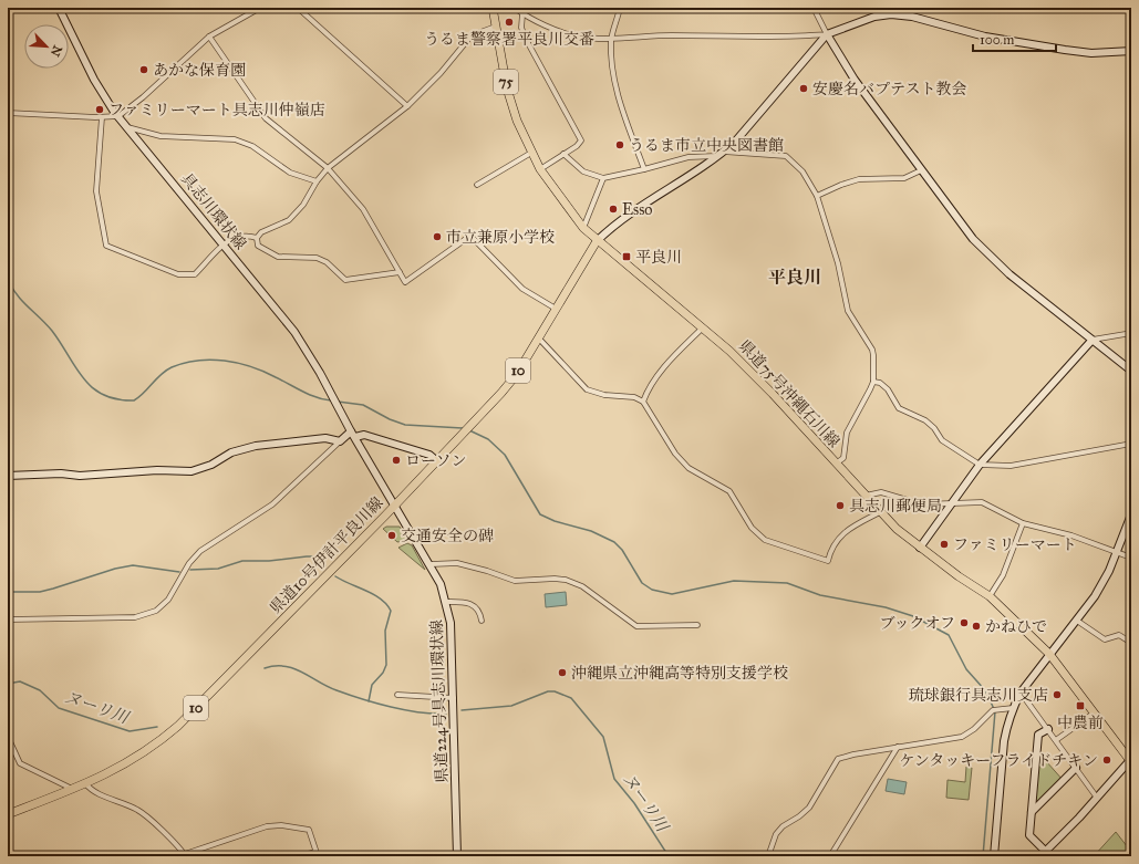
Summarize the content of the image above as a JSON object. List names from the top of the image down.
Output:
{
  "streets": {
    "main road": [
      "75",
      "10",
      "県道75号沖縄石川線",
      "県道10号伊計平良川線"
    ],
    "street": ["具志川環状線", "県道224号具志川環状線"]
  },
  "crossings": [
    ["具志川環状線", "県道10号伊計平良川線"],
    ["具志川環状線", "県道224号具志川環状線"],
    ["県道75号沖縄石川線", "県道10号伊計平良川線"],
    ["県道10号伊計平良川線", "県道224号具志川環状線"]
  ],
  "districts": ["平良川"],
  "water": ["ヌーリ川"],
  "places": {
    "other": [
      "うるま警察署平良川交番",
      "あかな保育園",
      "安慶名バプテスト教会",
      "ファミリーマート具志川仲嶺店",
      "うるま市立中央図書館",
      "Esso",
      "市立兼原小学校",
      "ローソン",
      "具志川郵便局",
      "交通安全の碑",
      "ファミリーマート",
      "ブックオフ",
      "かねひで",
      "沖縄県立沖縄高等特別支援学校",
      "琉球銀行具志川支店",
      "ケンタッキーフライドチキン"
    ],
    "transit": ["平良川", "中農前"]
  },
  "scale_bar": "100 m",
  "north": "bottom right"
}
